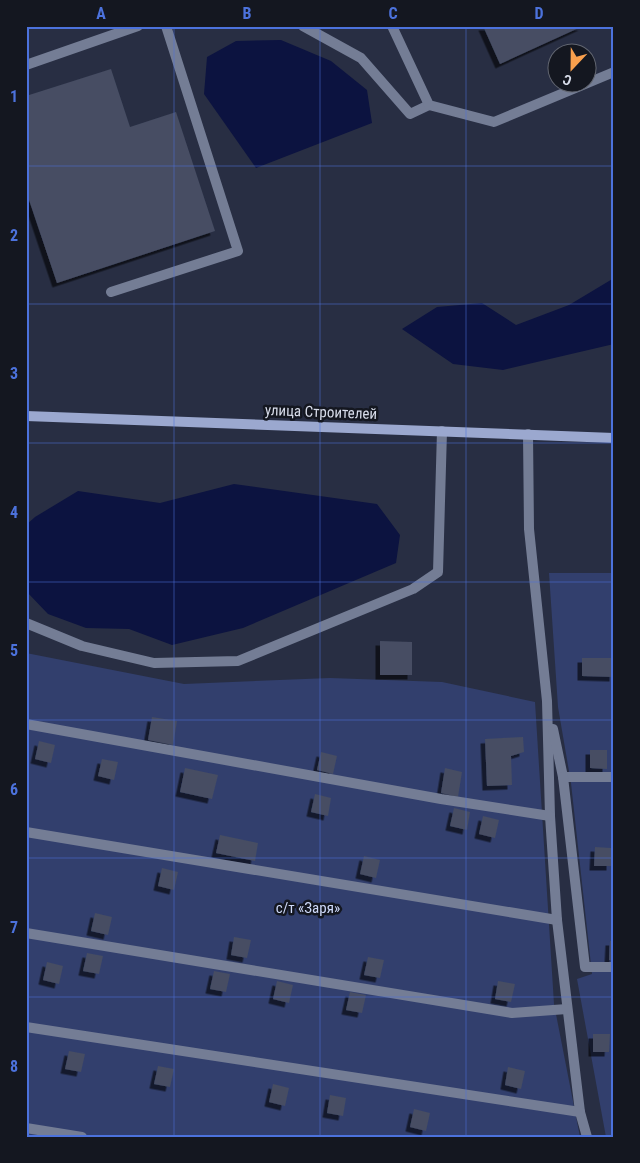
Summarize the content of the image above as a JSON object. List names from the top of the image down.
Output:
{
  "streets": {
    "main road": ["улица Строителей"]
  },
  "parks": ["с/т «Заря»"],
  "north": "bottom",
  "grid": {
    "columns": [
      "A",
      "B",
      "C",
      "D"
    ],
    "rows": [
      "1",
      "2",
      "3",
      "4",
      "5",
      "6",
      "7",
      "8"
    ]
  }
}
